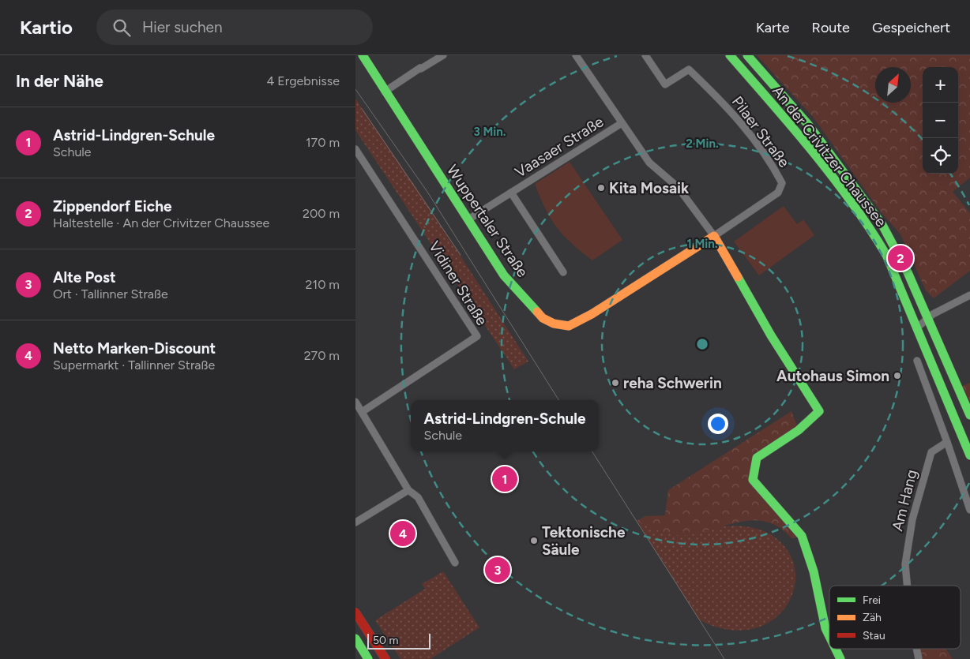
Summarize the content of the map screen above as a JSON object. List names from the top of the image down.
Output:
{
  "streets": {
    "street": [
      "Pilaer Straße",
      "Vaasaer Straße",
      "An der Crivitzer Chaussee",
      "Wuppertaler Straße",
      "Vidiner Straße",
      "Am Hang"
    ]
  },
  "crossings": [
    ["Pilaer Straße", "Wuppertaler Straße"],
    ["Vaasaer Straße", "Wuppertaler Straße"]
  ],
  "places": [
    "Kita Mosaik",
    "Autohaus Simon",
    "reha Schwerin",
    "Tektonische Säule"
  ],
  "legend": ["Frei", "Zäh", "Stau"],
  "scale_bar": "50 m",
  "north": "top right",
  "page": {
    "header": "Kartio",
    "search": "Hier suchen",
    "nav": ["Karte", "Route", "Gespeichert"],
    "heading": ["In der Nähe", "4 Ergebnisse"],
    "map_buttons": ["+", "−"],
    "list": [
      {
        "mark": "1",
        "name": "Astrid-Lindgren-Schule",
        "note": "Schule",
        "value": "170 m"
      },
      {
        "mark": "2",
        "name": "Zippendorf Eiche",
        "note": "Haltestelle · An der Crivitzer Chaussee",
        "value": "200 m"
      },
      {
        "mark": "3",
        "name": "Alte Post",
        "note": "Ort · Tallinner Straße",
        "value": "210 m"
      },
      {
        "mark": "4",
        "name": "Netto Marken-Discount",
        "note": "Supermarkt · Tallinner Straße",
        "value": "270 m"
      }
    ],
    "pins": [
      "2",
      "1",
      "4",
      "3"
    ],
    "popup": ["Astrid-Lindgren-Schule", "Schule"],
    "scale": "50 m"
  },
  "rings": ["3 Min.", "2 Min.", "1 Min."]
}
